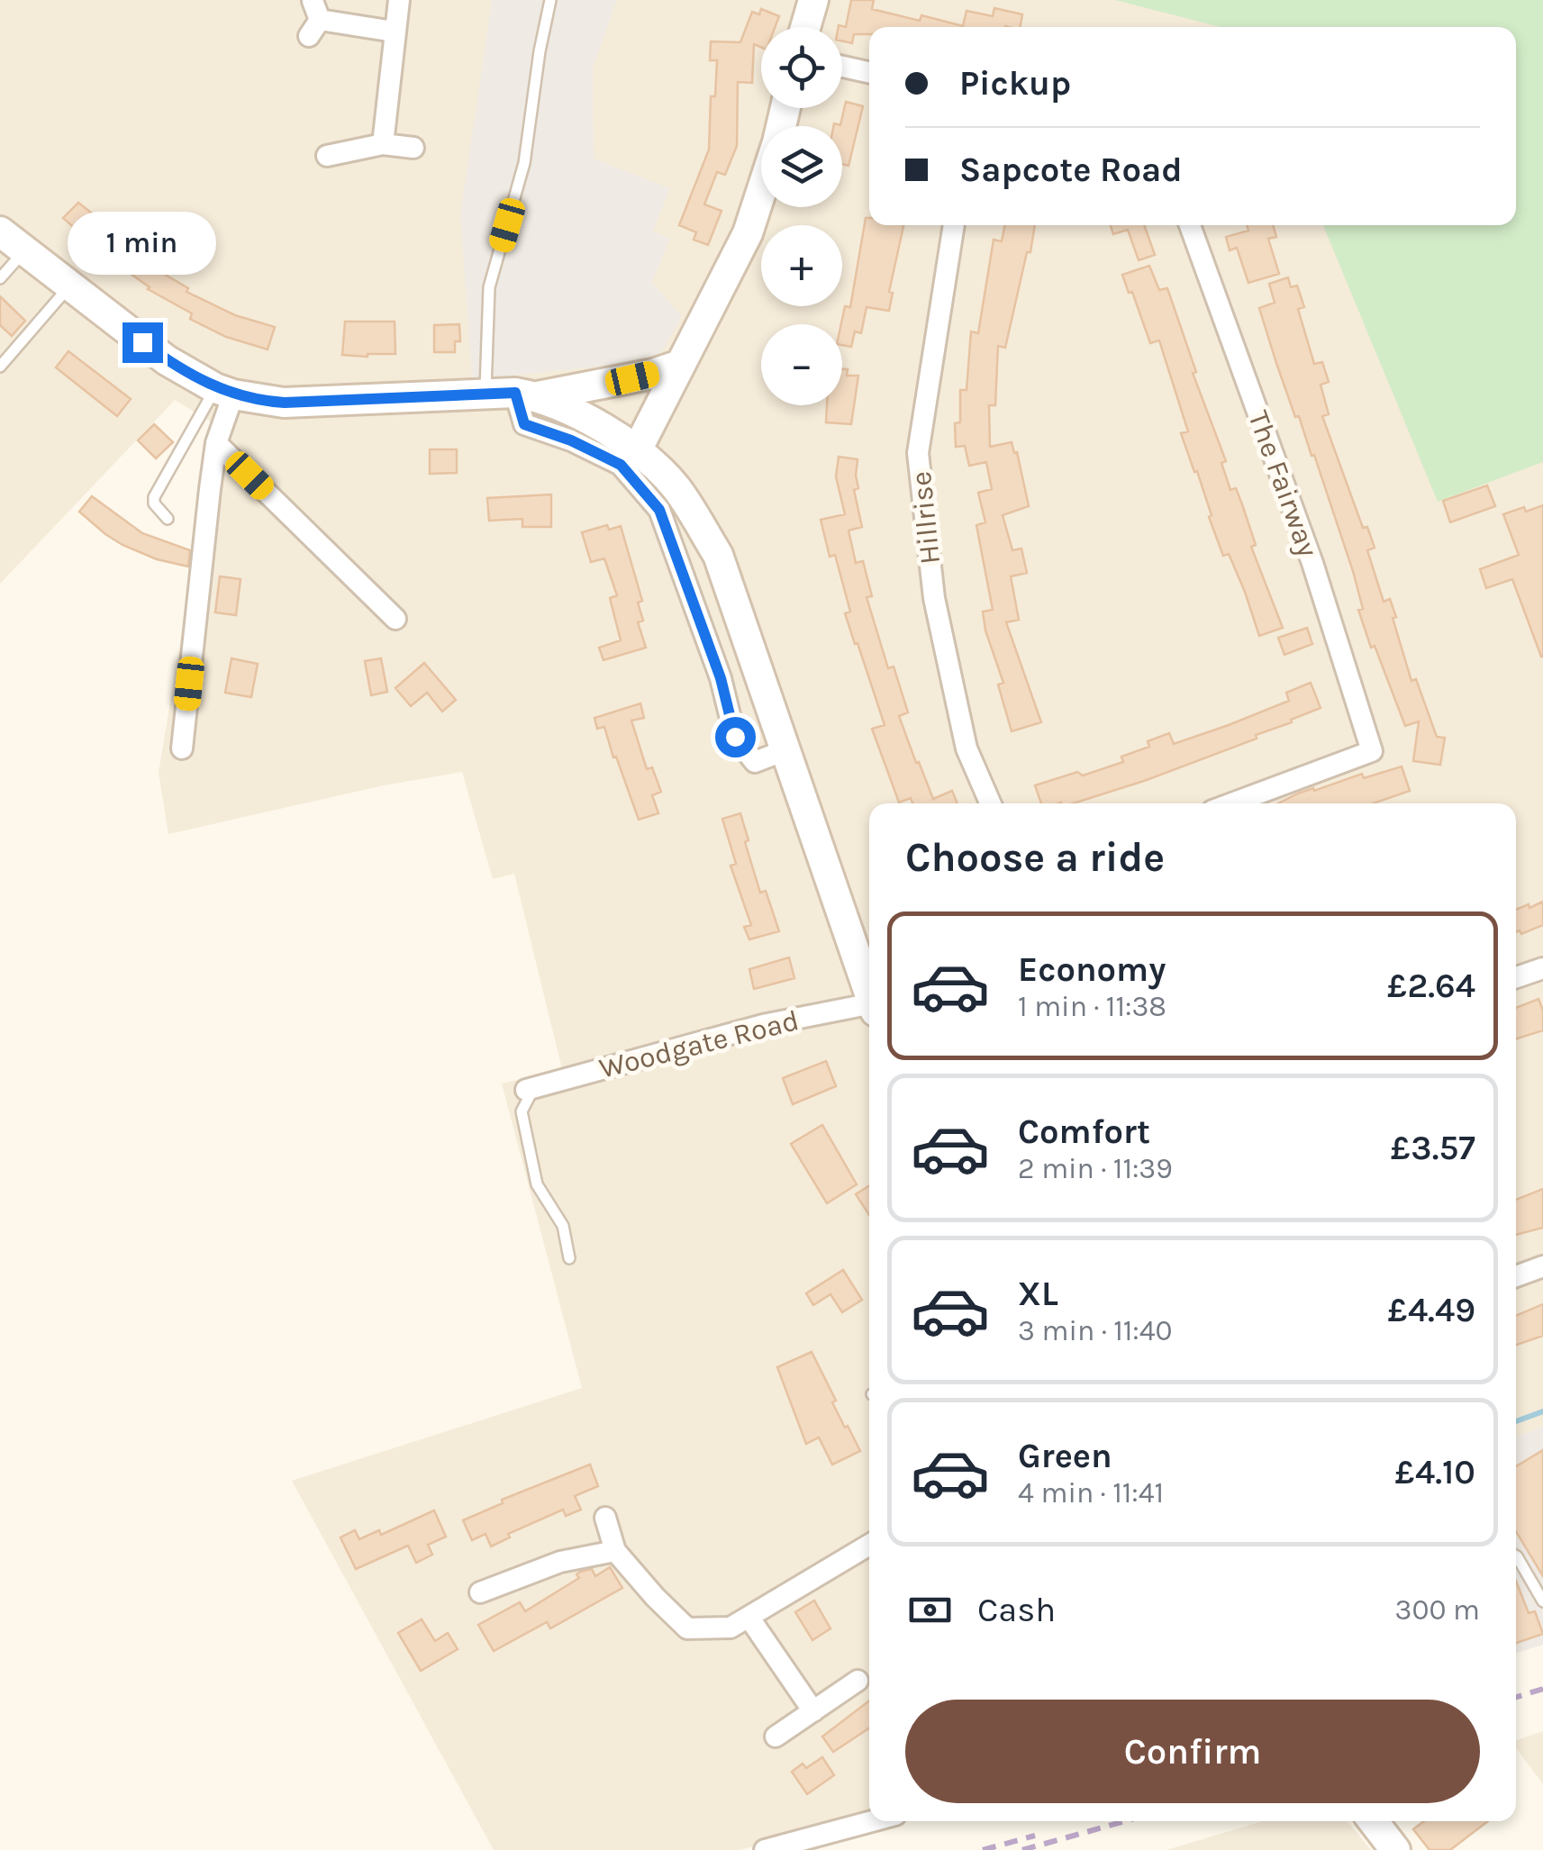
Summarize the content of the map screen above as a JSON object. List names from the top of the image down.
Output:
{
  "streets": {
    "street": ["The Fairway", "Hillrise", "Woodgate Road"]
  },
  "page": {
    "map_buttons": ["+", "−"],
    "banner": ["Pickup", "Sapcote Road"],
    "bubble": "1 min",
    "heading": "Choose a ride",
    "list": [
      {
        "name": "Economy",
        "note": "1 min · 11:38",
        "value": "£2.64"
      },
      {
        "name": "Comfort",
        "note": "2 min · 11:39",
        "value": "£3.57"
      },
      {
        "name": "XL",
        "note": "3 min · 11:40",
        "value": "£4.49"
      },
      {
        "name": "Green",
        "note": "4 min · 11:41",
        "value": "£4.10"
      }
    ],
    "pay": ["Cash", "300 m"],
    "buttons": "Confirm"
  }
}
